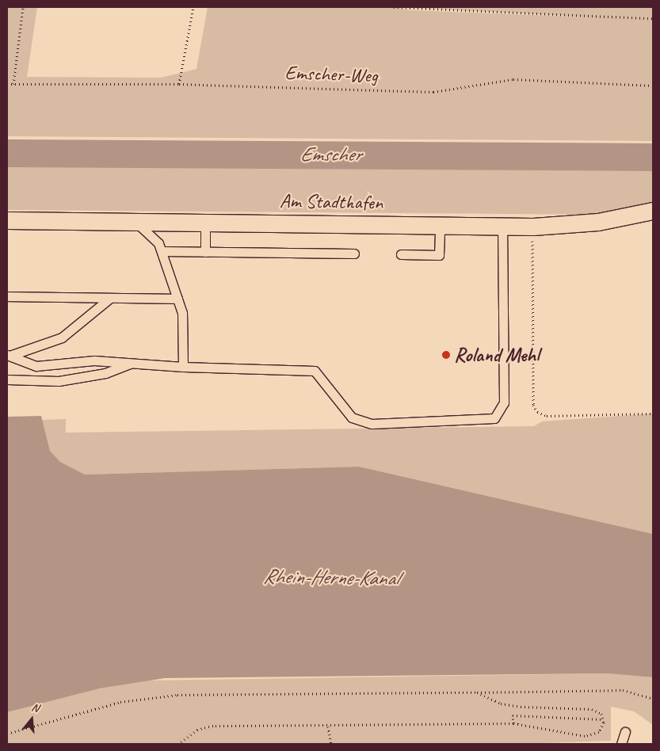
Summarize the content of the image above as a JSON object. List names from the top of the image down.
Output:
{
  "streets": {
    "street": ["Am Stadthafen"],
    "path": ["Emscher-Weg"]
  },
  "water": ["Emscher", "Rhein-Herne-Kanal"],
  "places": ["Roland Mehl"],
  "north": "top"
}
